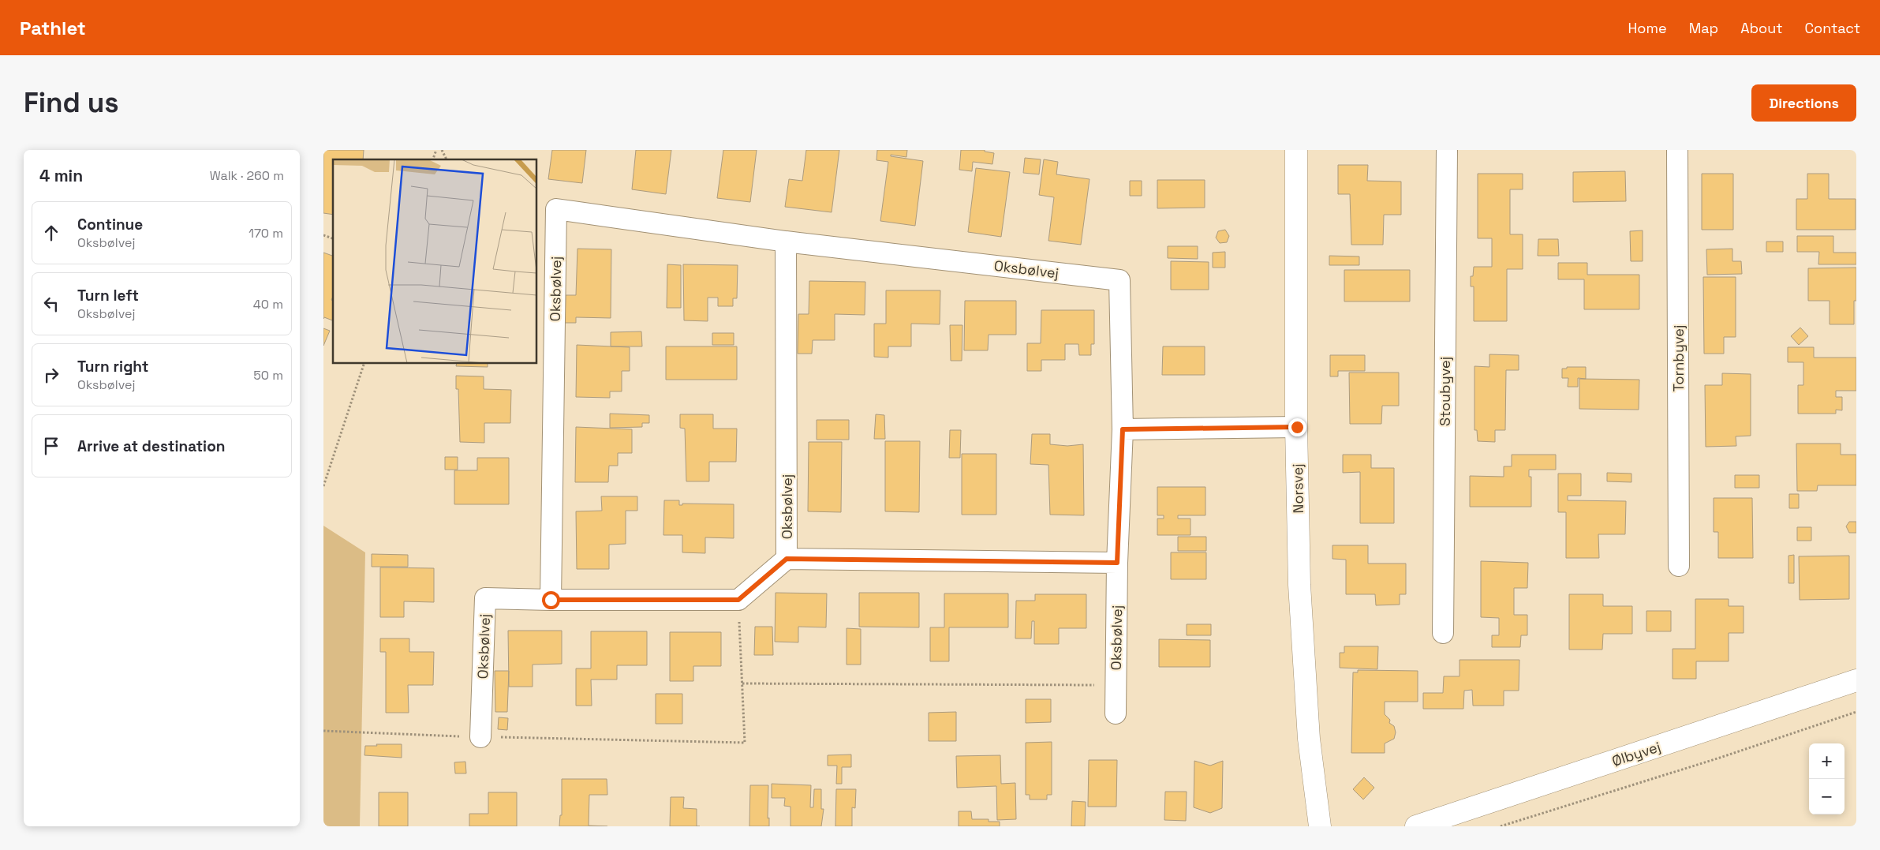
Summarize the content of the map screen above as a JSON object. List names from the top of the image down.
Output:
{
  "streets": {
    "street": [
      "Oksbølvej",
      "Tornbyvej",
      "Stoubyvej",
      "Norsvej",
      "Ølbyvej"
    ]
  },
  "page": {
    "header": "Pathlet",
    "nav": [
      "Home",
      "Map",
      "About",
      "Contact"
    ],
    "buttons": "Directions",
    "title": "Find us",
    "heading": ["4 min", "Walk · 260 m"],
    "list": [
      ["Continue", "Oksbølvej", "170 m"],
      ["Turn left", "Oksbølvej", "40 m"],
      ["Turn right", "Oksbølvej", "50 m"],
      "Arrive at destination"
    ],
    "map_buttons": ["+", "−"]
  }
}
